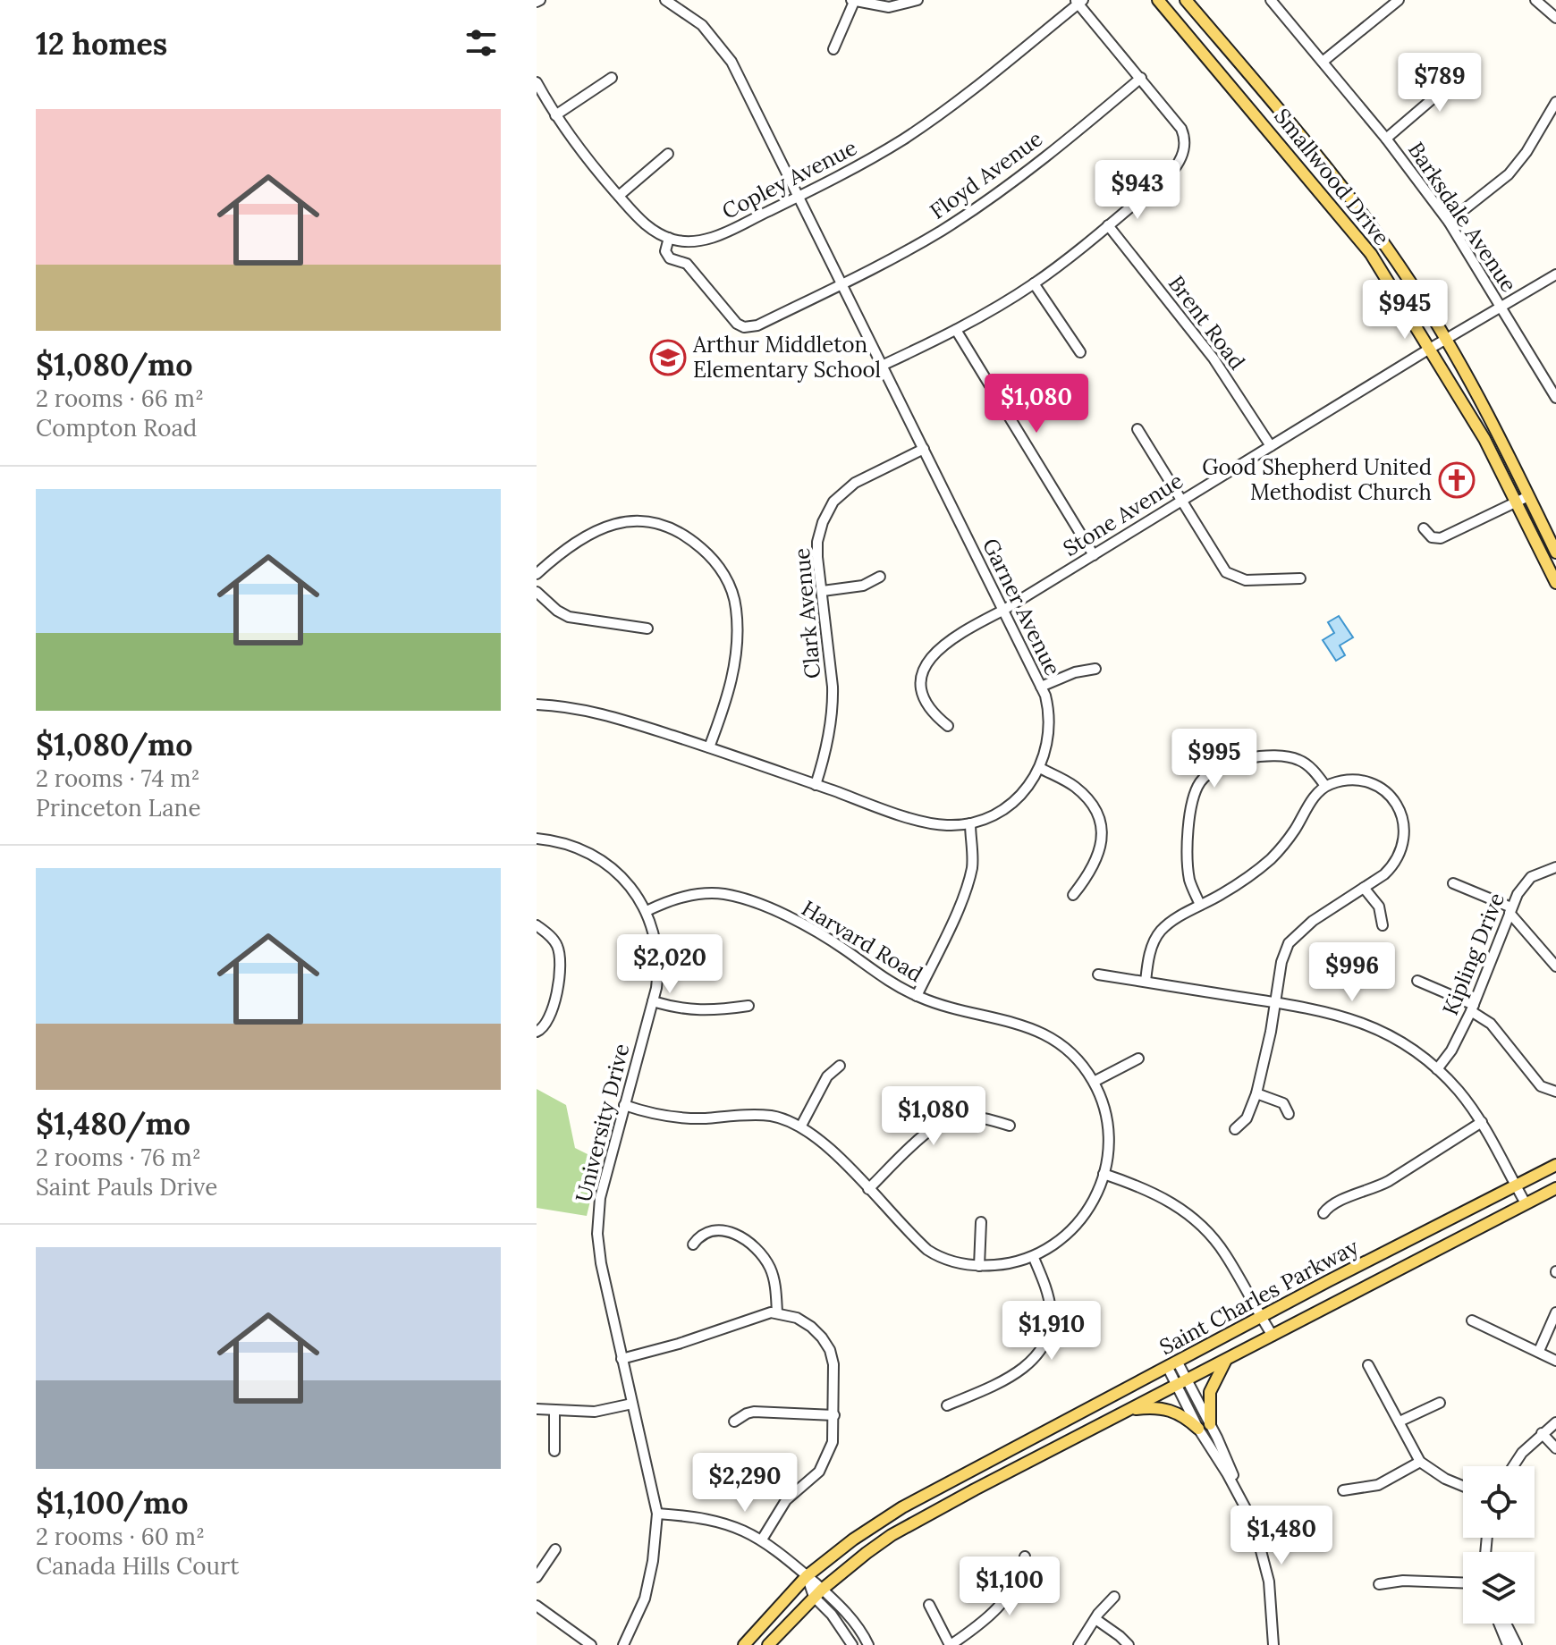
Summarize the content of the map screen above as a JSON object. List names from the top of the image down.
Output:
{
  "streets": {
    "main road": ["Smallwood Drive", "Saint Charles Parkway"],
    "street": [
      "Floyd Avenue",
      "Copley Avenue",
      "Barksdale Avenue",
      "Brent Road",
      "Stone Avenue",
      "Garner Avenue",
      "Clark Avenue",
      "Harvard Road",
      "Kipling Drive",
      "University Drive"
    ]
  },
  "crossings": [
    ["Floyd Avenue", "Copley Avenue"],
    ["Floyd Avenue", "Garner Avenue"],
    ["Smallwood Drive", "Stone Avenue"],
    ["Copley Avenue", "Garner Avenue"],
    ["Barksdale Avenue", "Stone Avenue"],
    ["Brent Road", "Stone Avenue"],
    ["Stone Avenue", "Garner Avenue"],
    ["Garner Avenue", "Clark Avenue"],
    ["Harvard Road", "University Drive"]
  ],
  "places": {
    "school or university": ["Arthur Middleton Elementary School"],
    "church": ["Good Shepherd United Methodist Church"]
  },
  "page": {
    "heading": "12 homes",
    "price": [
      "$789",
      "$943",
      "$945",
      "$1,080",
      "$995",
      "$2,020",
      "$996",
      "$1,080",
      "$1,910",
      "$2,290",
      "$1,480",
      "$1,100"
    ],
    "list": [
      {
        "name": "$1,080/mo",
        "note": "2 rooms · 66 m² · Compton Road"
      },
      {
        "name": "$1,080/mo",
        "note": "2 rooms · 74 m² · Princeton Lane"
      },
      {
        "name": "$1,480/mo",
        "note": "2 rooms · 76 m² · Saint Pauls Drive"
      },
      {
        "name": "$1,100/mo",
        "note": "2 rooms · 60 m² · Canada Hills Court"
      }
    ]
  }
}
